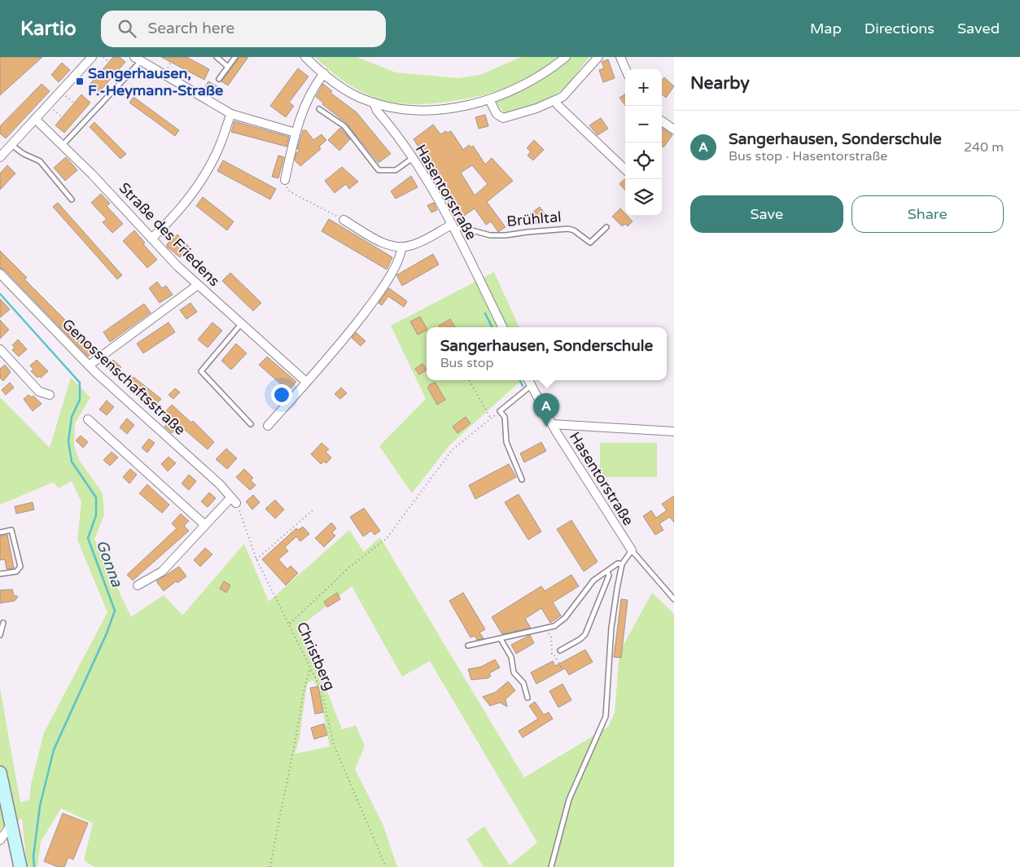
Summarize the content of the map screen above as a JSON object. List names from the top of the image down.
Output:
{
  "streets": {
    "street": ["Hasentorstraße", "Straße des Friedens", "Genossenschaftsstraße"],
    "lane": ["Brühltal"],
    "path": ["Christberg"]
  },
  "crossings": [
    ["Hasentorstraße", "Brühltal"],
    ["Genossenschaftsstraße", "Christberg"]
  ],
  "water": ["Gonna"],
  "places": {
    "transit": ["Sangerhausen, F.-Heymann-Straße"]
  },
  "page": {
    "header": "Kartio",
    "search": "Search here",
    "nav": ["Map", "Directions", "Saved"],
    "heading": "Nearby",
    "map_buttons": ["+", "−"],
    "list": [
      {
        "mark": "A",
        "name": "Sangerhausen, Sonderschule",
        "note": "Bus stop · Hasentorstraße",
        "value": "240 m"
      }
    ],
    "buttons": ["Save", "Share"],
    "popup": ["Sangerhausen, Sonderschule", "Bus stop"],
    "pins": "A"
  }
}
